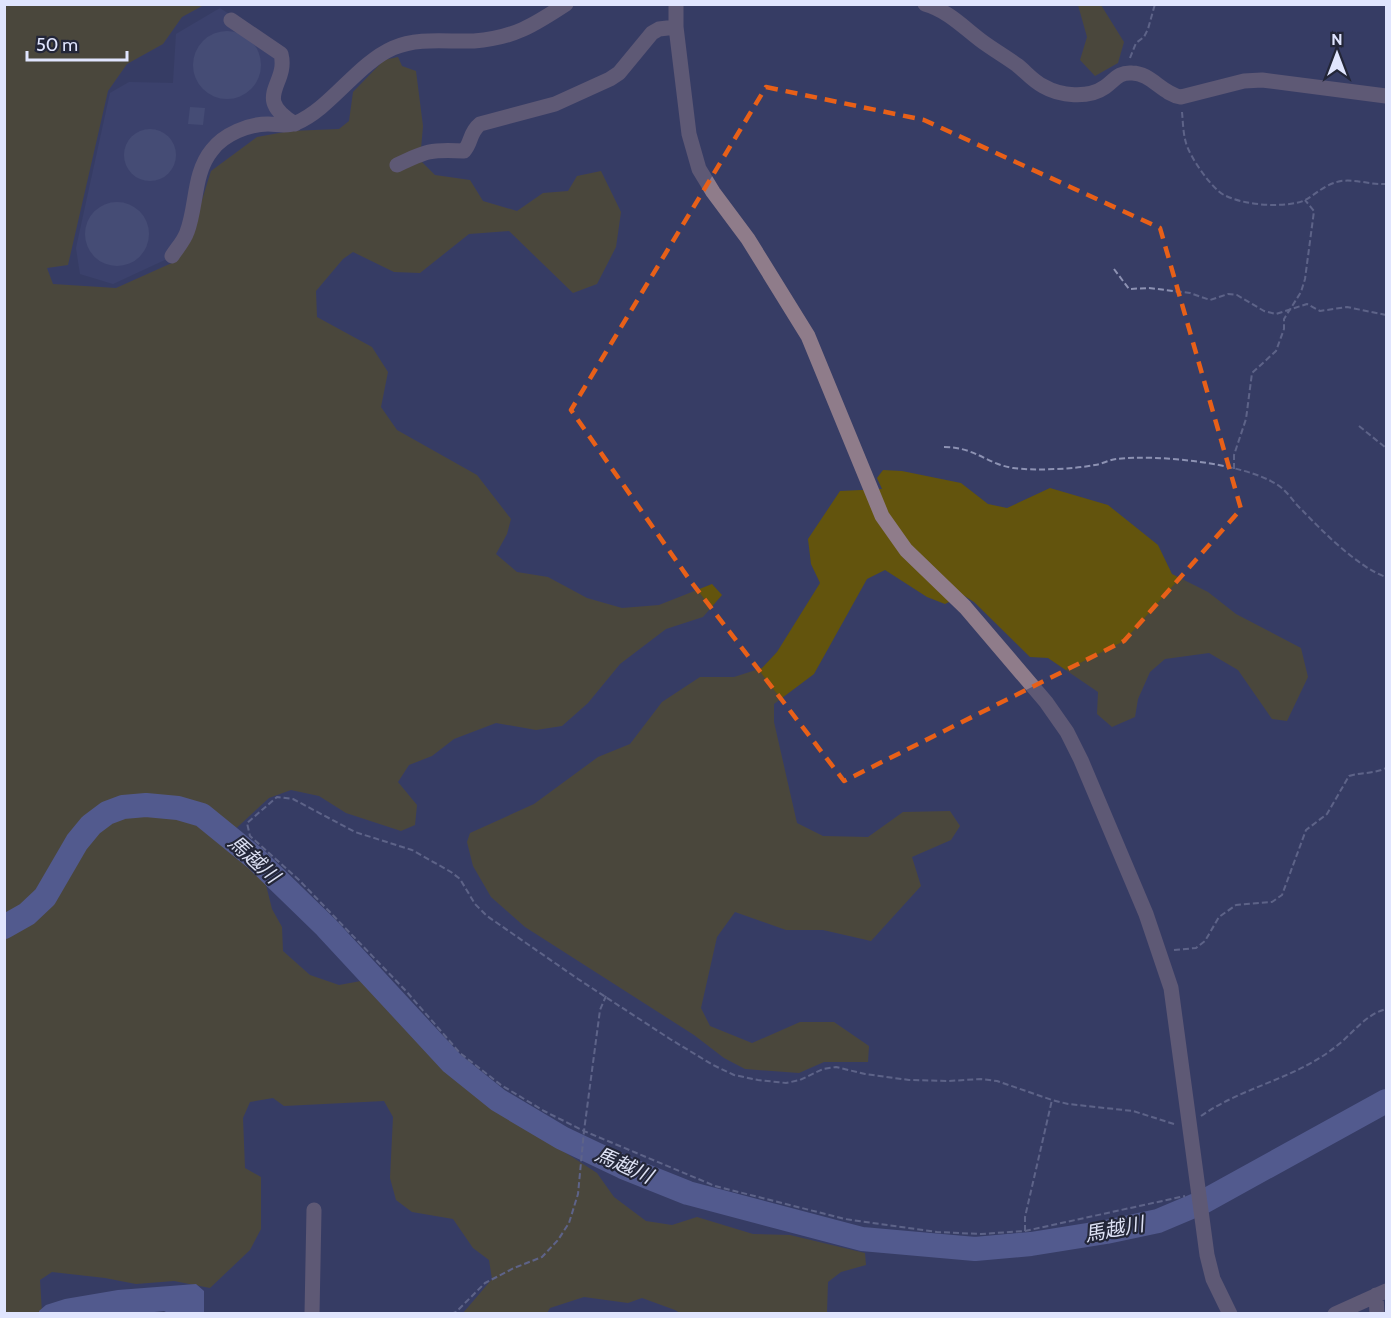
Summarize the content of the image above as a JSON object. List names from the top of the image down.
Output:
{
  "water": ["馬越川"],
  "scale_bar": "50 m",
  "north": "top"
}
